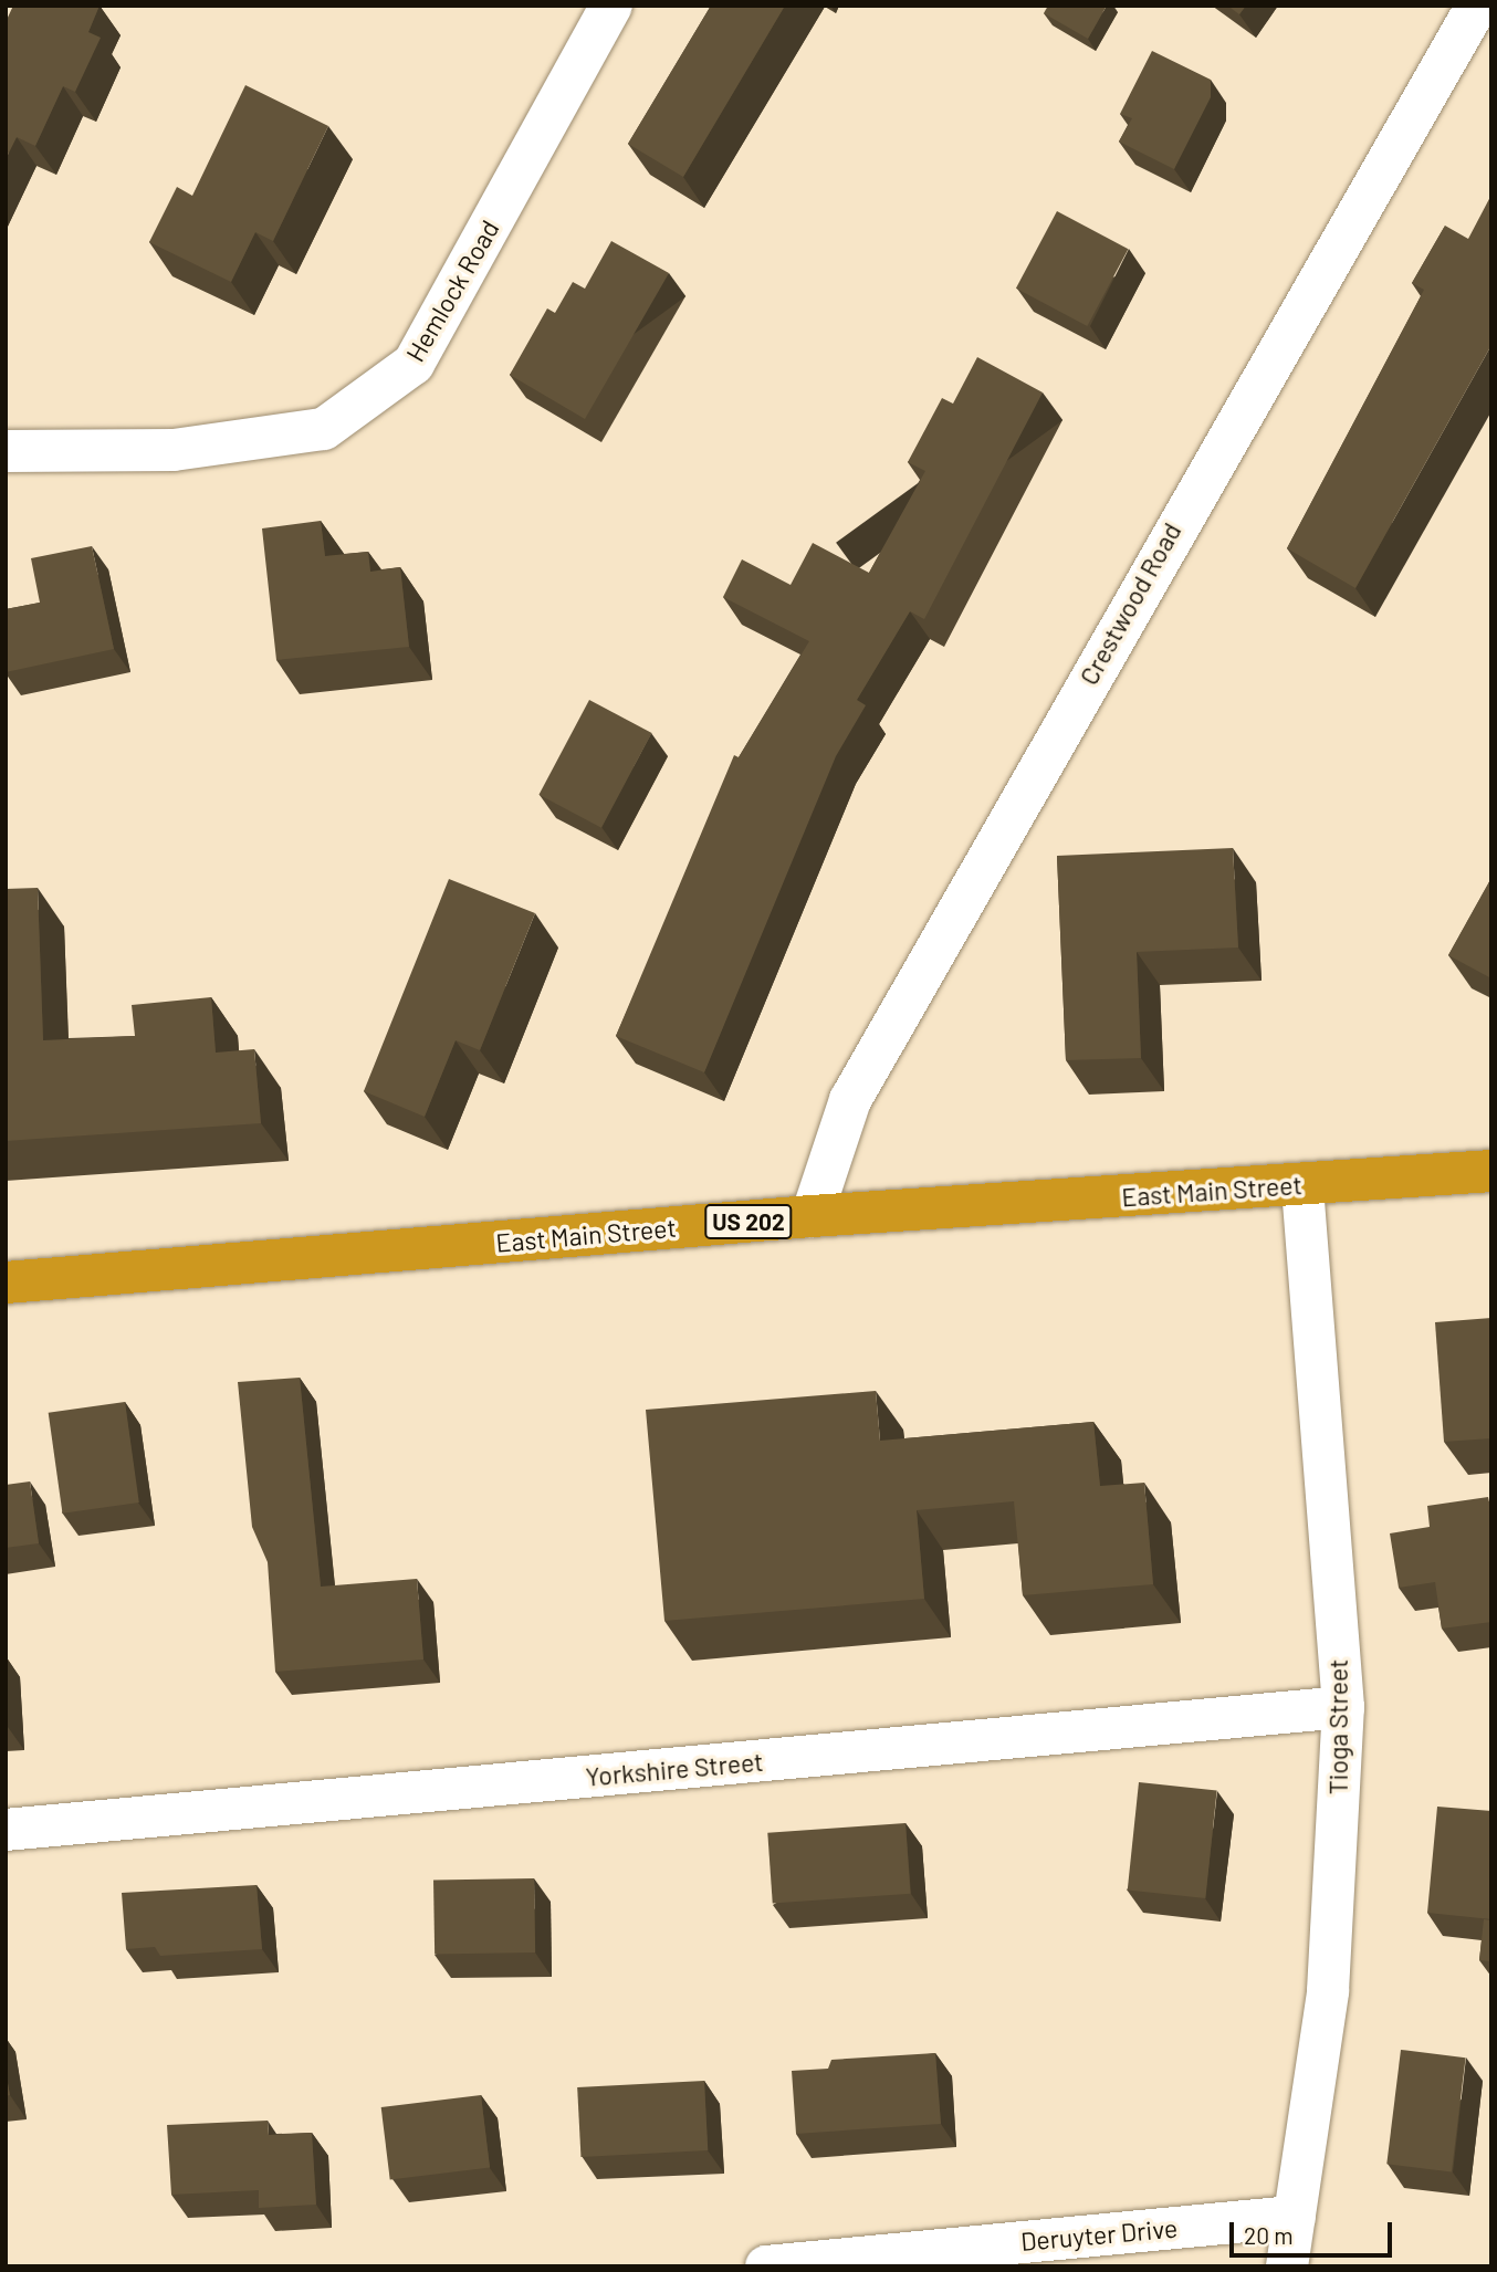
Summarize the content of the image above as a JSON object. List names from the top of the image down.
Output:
{
  "streets": {
    "highway": ["East Main Street", "US 202"],
    "street": [
      "Hemlock Road",
      "Crestwood Road",
      "Tioga Street",
      "Yorkshire Street",
      "Deruyter Drive"
    ]
  },
  "crossings": [
    ["Crestwood Road", "East Main Street"],
    ["East Main Street", "Tioga Street"],
    ["Tioga Street", "Yorkshire Street"],
    ["Tioga Street", "Deruyter Drive"]
  ],
  "scale_bar": "20 m"
}
